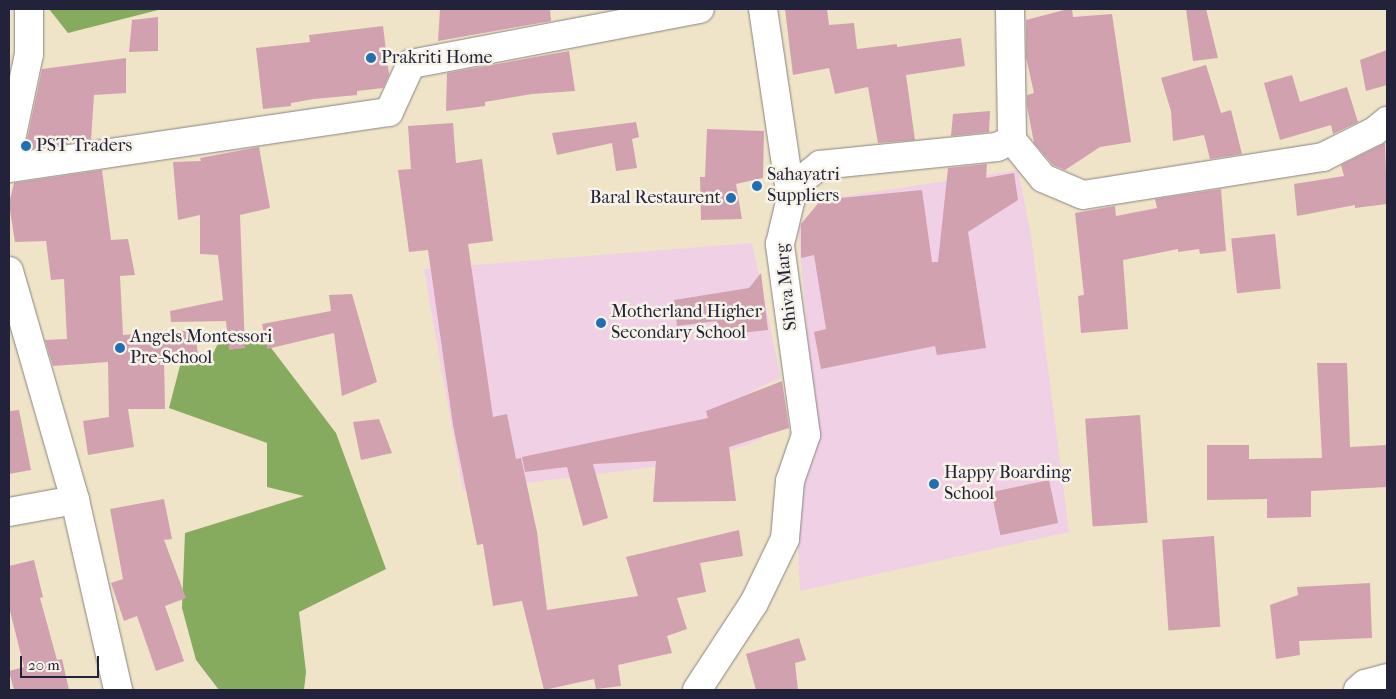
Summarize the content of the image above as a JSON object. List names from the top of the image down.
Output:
{
  "streets": {
    "street": ["Shiva Marg"]
  },
  "places": [
    "Prakriti Home",
    "PST Traders",
    "Sahayatri Suppliers",
    "Baral Restaurent",
    "Motherland Higher Secondary School",
    "Angels Montessori Pre-School",
    "Happy Boarding School"
  ],
  "scale_bar": "20 m"
}
